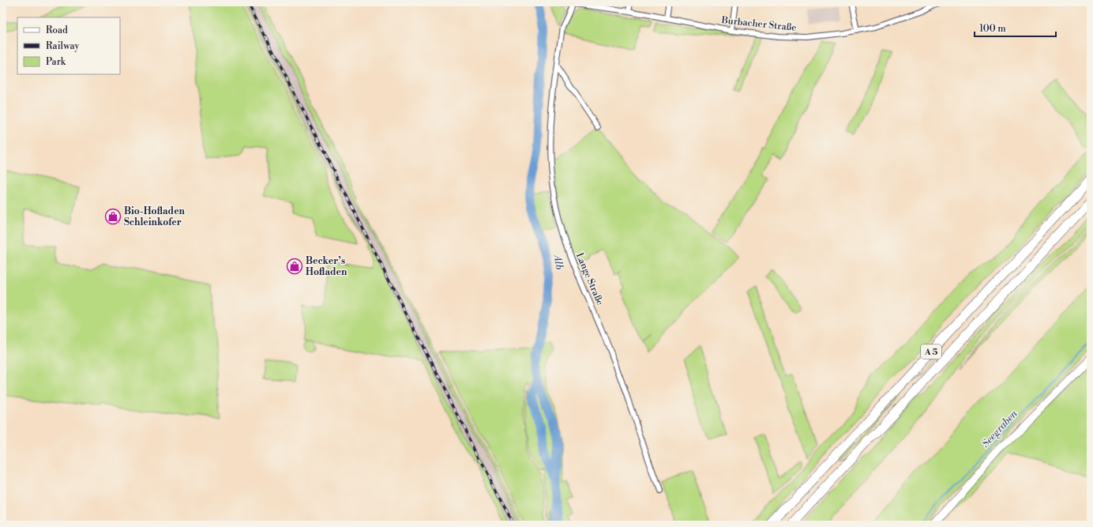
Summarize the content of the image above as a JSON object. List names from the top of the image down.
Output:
{
  "streets": {
    "highway": ["A 5"],
    "street": ["Burbacher Straße", "Lange Straße"]
  },
  "crossings": [
    ["Burbacher Straße", "Lange Straße"]
  ],
  "water": ["Alb", "Seegraben"],
  "places": {
    "shop": ["Bio-Hofladen Schleinkofer", "Becker’s Hofladen"]
  },
  "legend": ["Road", "Railway", "Park"],
  "scale_bar": "100 m"
}
